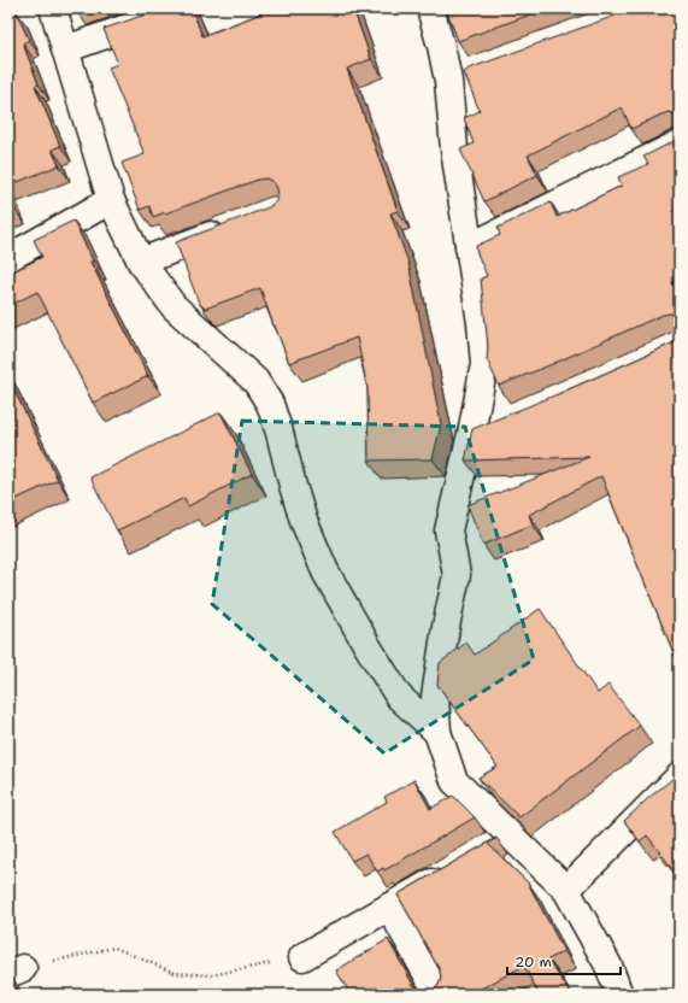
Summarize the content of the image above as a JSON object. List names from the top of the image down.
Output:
{
  "scale_bar": "20 m"
}
